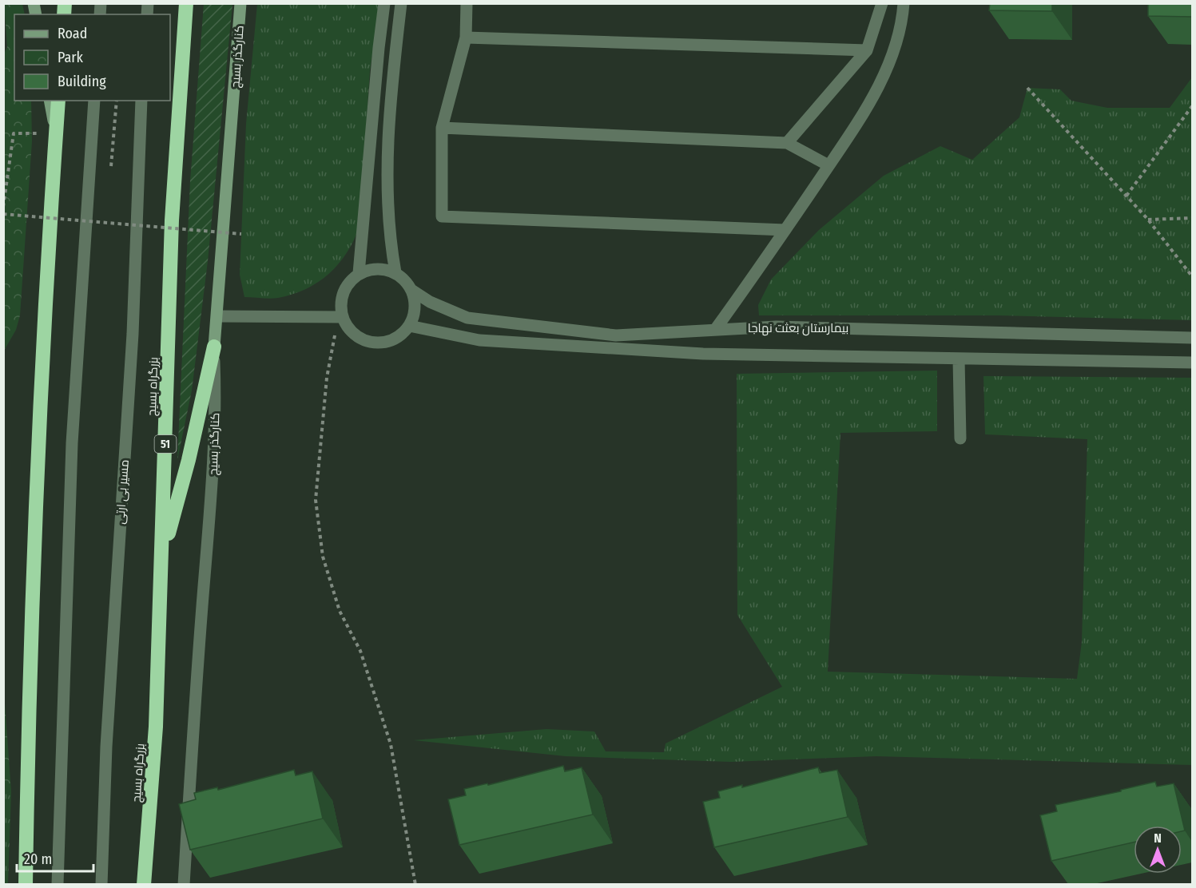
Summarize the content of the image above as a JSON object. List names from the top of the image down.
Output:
{
  "streets": {
    "highway": ["بزرگراه بسیج", "51"],
    "main road": ["کنارگذر بسیج"],
    "street": ["بیمارستان بعثت نهاجا", "مسیر بی ارتی"]
  },
  "legend": ["Road", "Park", "Building"],
  "scale_bar": "20 m",
  "north": "top"
}
